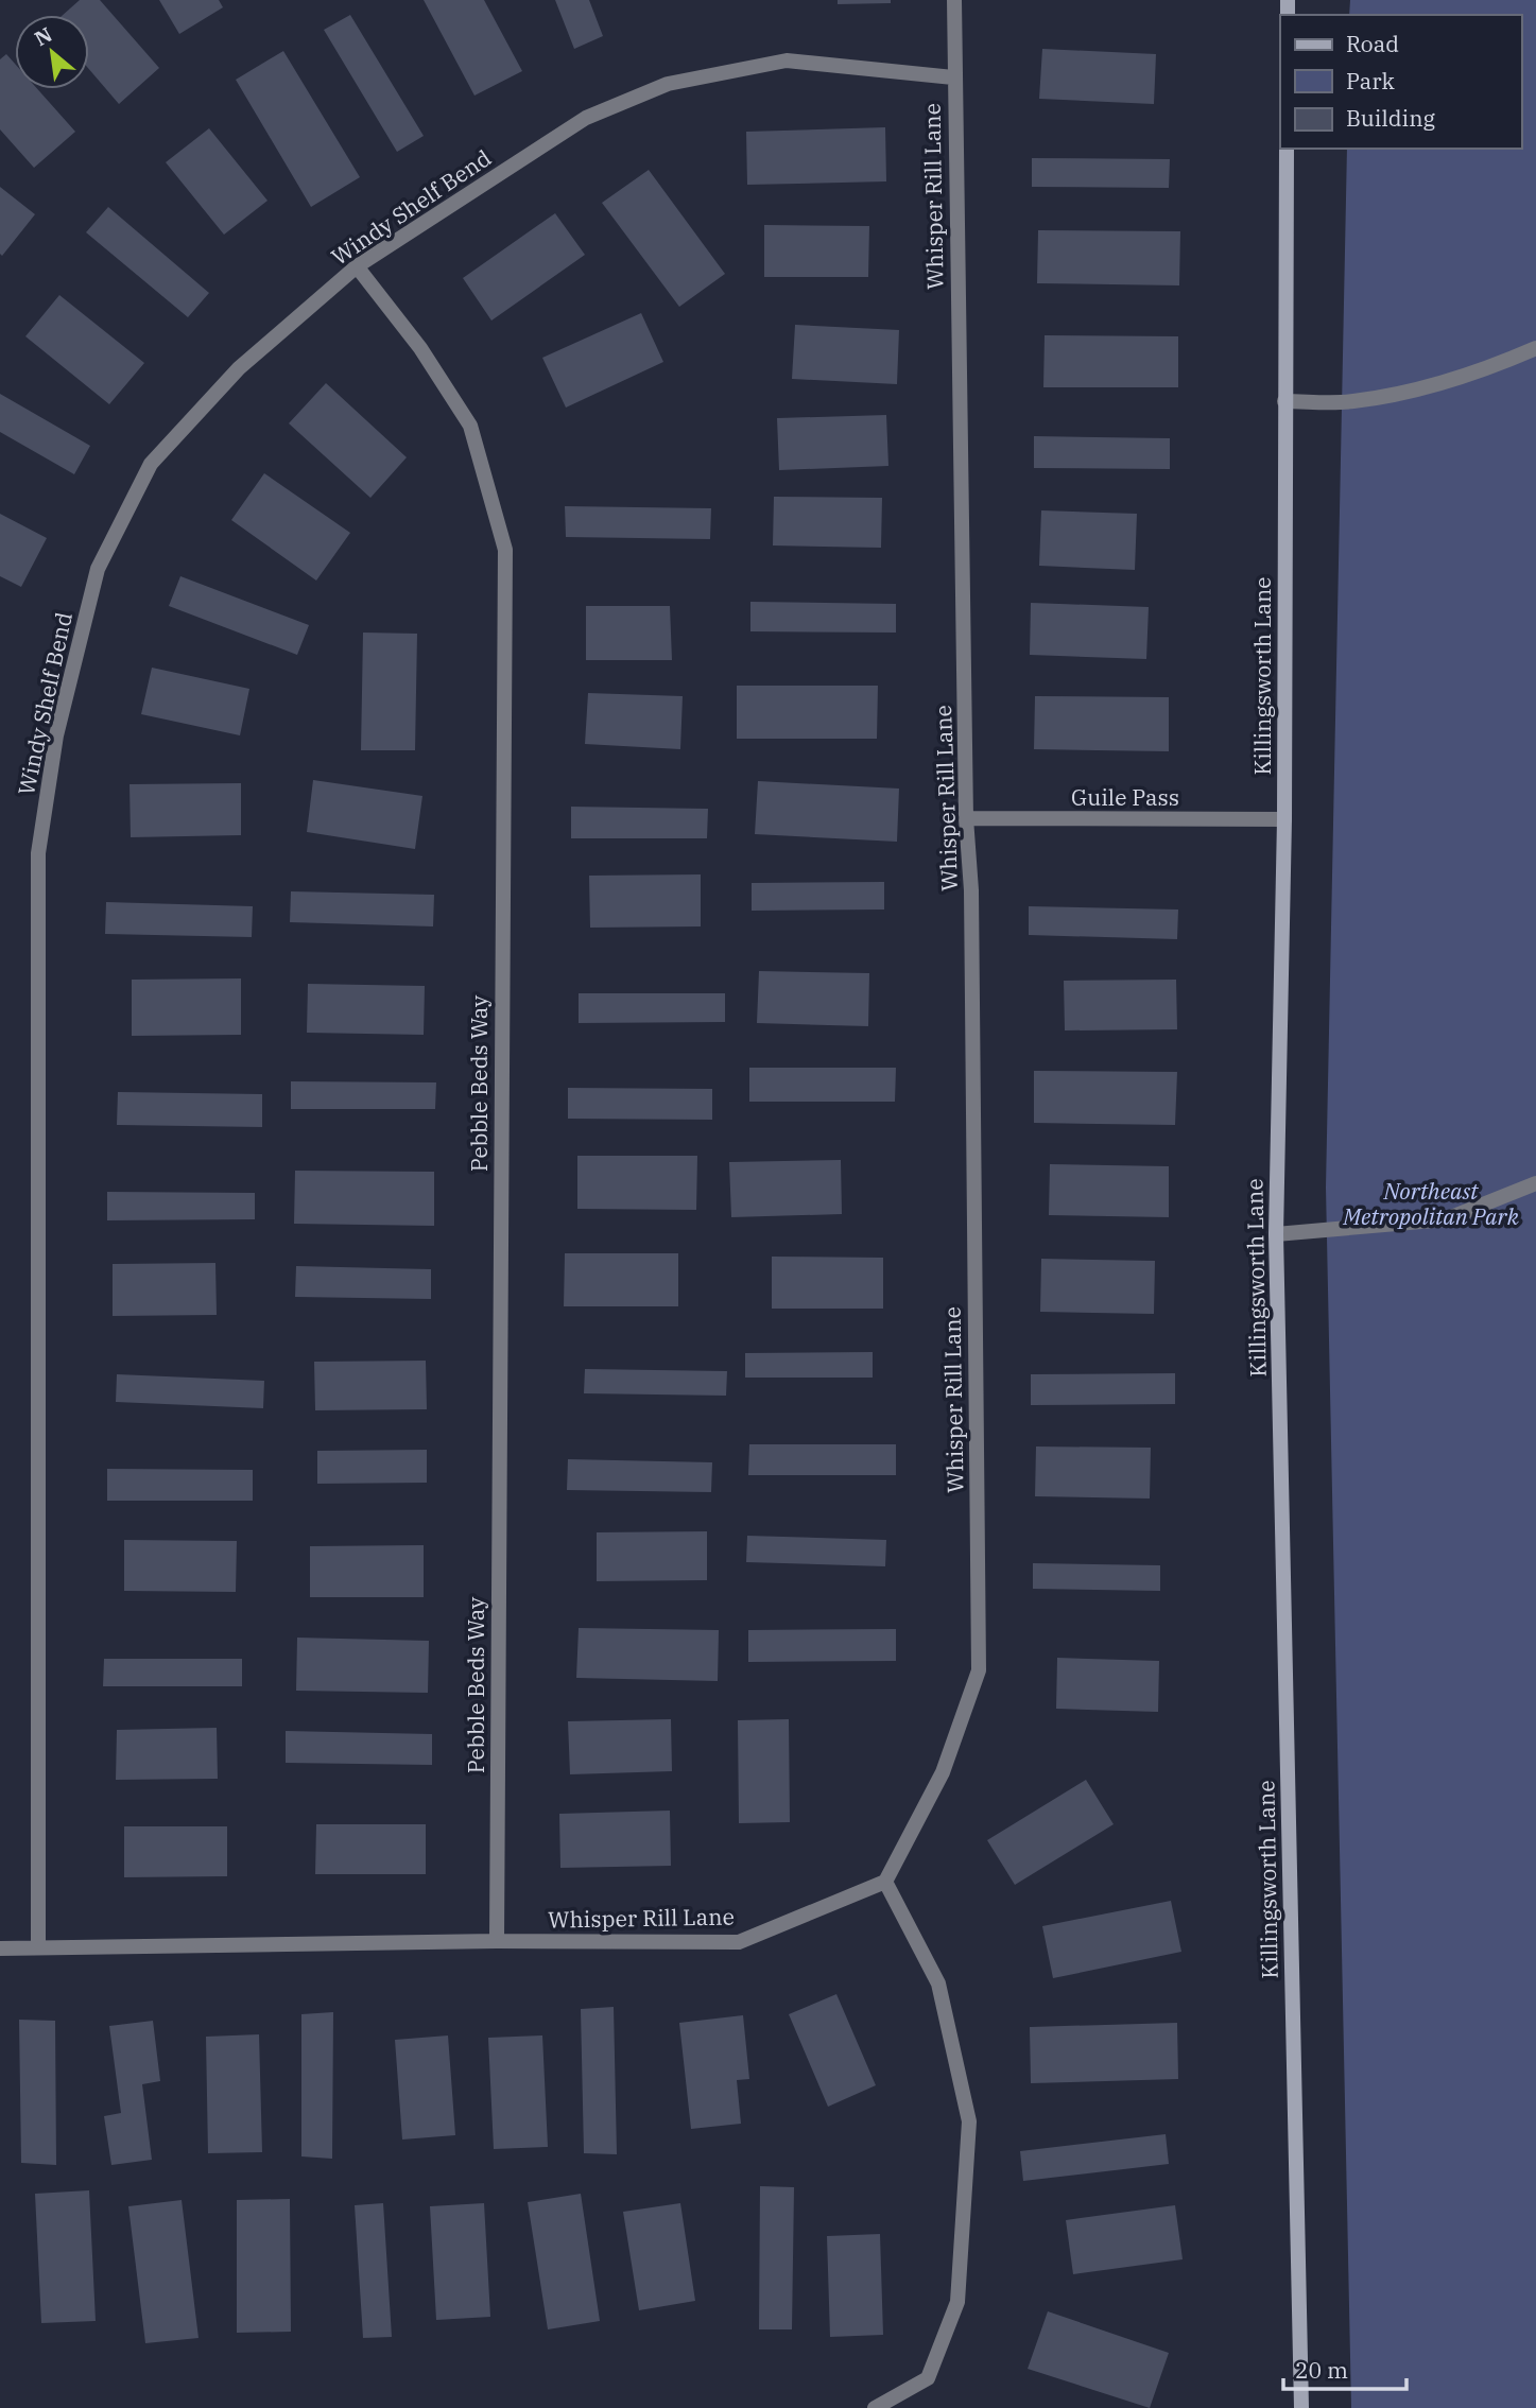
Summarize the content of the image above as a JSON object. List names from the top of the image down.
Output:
{
  "streets": {
    "street": [
      "Whisper Rill Lane",
      "Windy Shelf Bend",
      "Killingsworth Lane",
      "Guile Pass",
      "Pebble Beds Way"
    ]
  },
  "crossings": [
    ["Whisper Rill Lane", "Windy Shelf Bend"],
    ["Whisper Rill Lane", "Guile Pass"],
    ["Whisper Rill Lane", "Pebble Beds Way"],
    ["Windy Shelf Bend", "Pebble Beds Way"],
    ["Killingsworth Lane", "Guile Pass"]
  ],
  "parks": ["Northeast Metropolitan Park"],
  "legend": ["Road", "Park", "Building"],
  "scale_bar": "20 m",
  "north": "top left"
}
